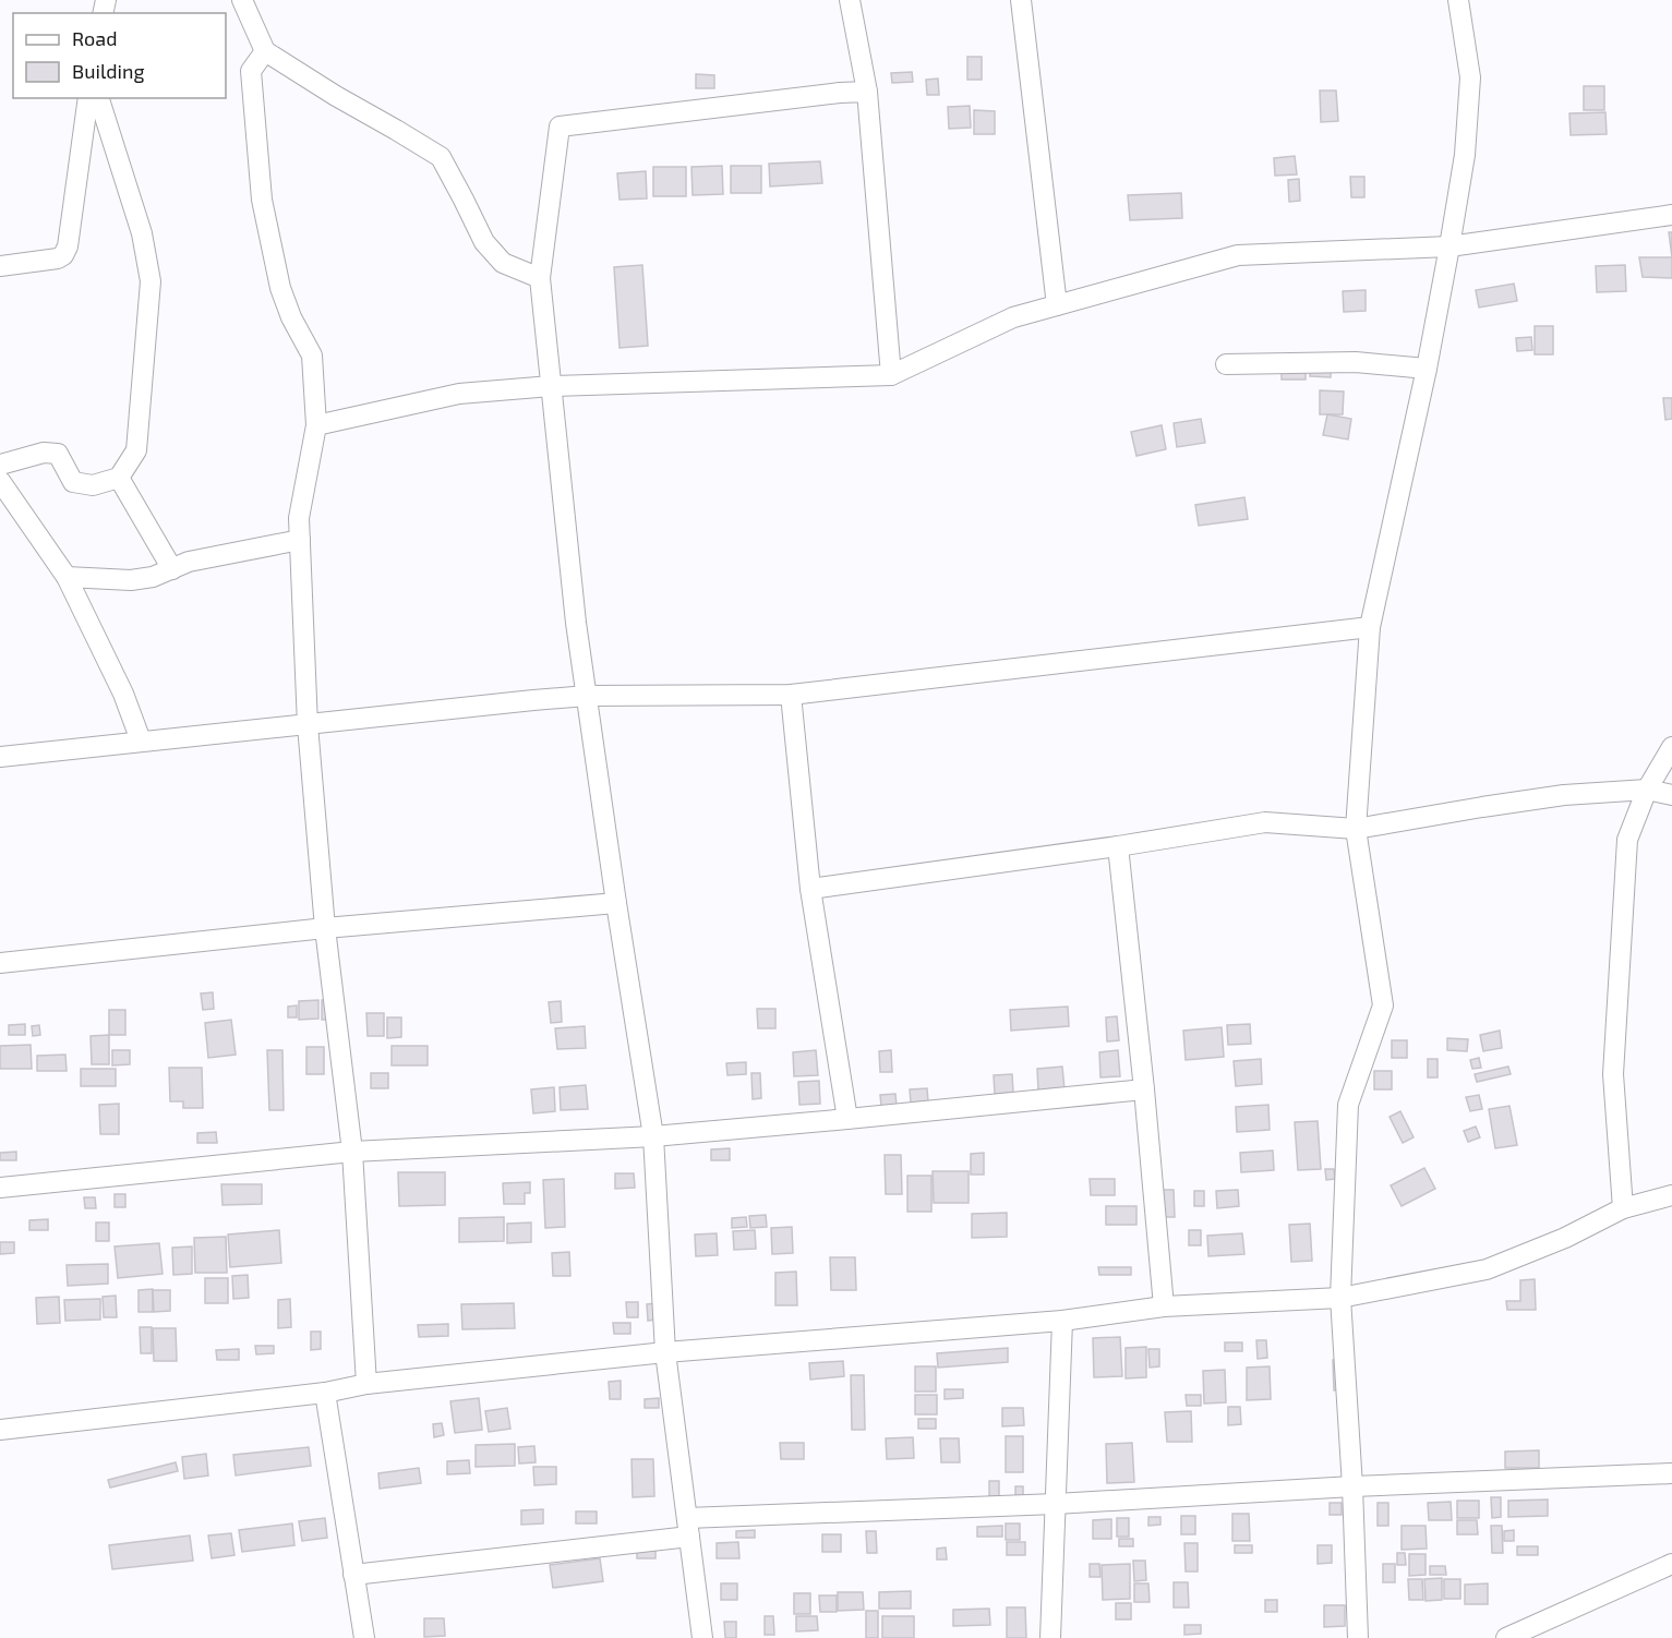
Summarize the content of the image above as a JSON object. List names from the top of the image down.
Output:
{
  "legend": ["Road", "Building"]
}
